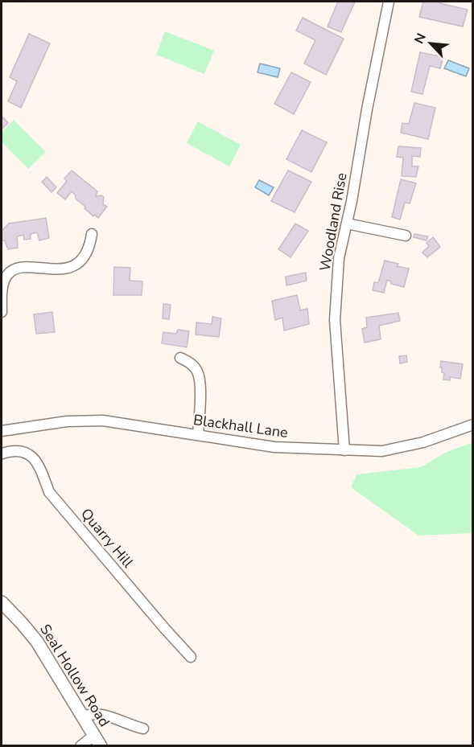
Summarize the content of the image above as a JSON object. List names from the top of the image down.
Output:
{
  "streets": {
    "main road": ["Seal Hollow Road"],
    "street": ["Woodland Rise", "Blackhall Lane", "Quarry Hill"]
  },
  "crossings": [
    ["Woodland Rise", "Blackhall Lane"]
  ],
  "north": "top left"
}
